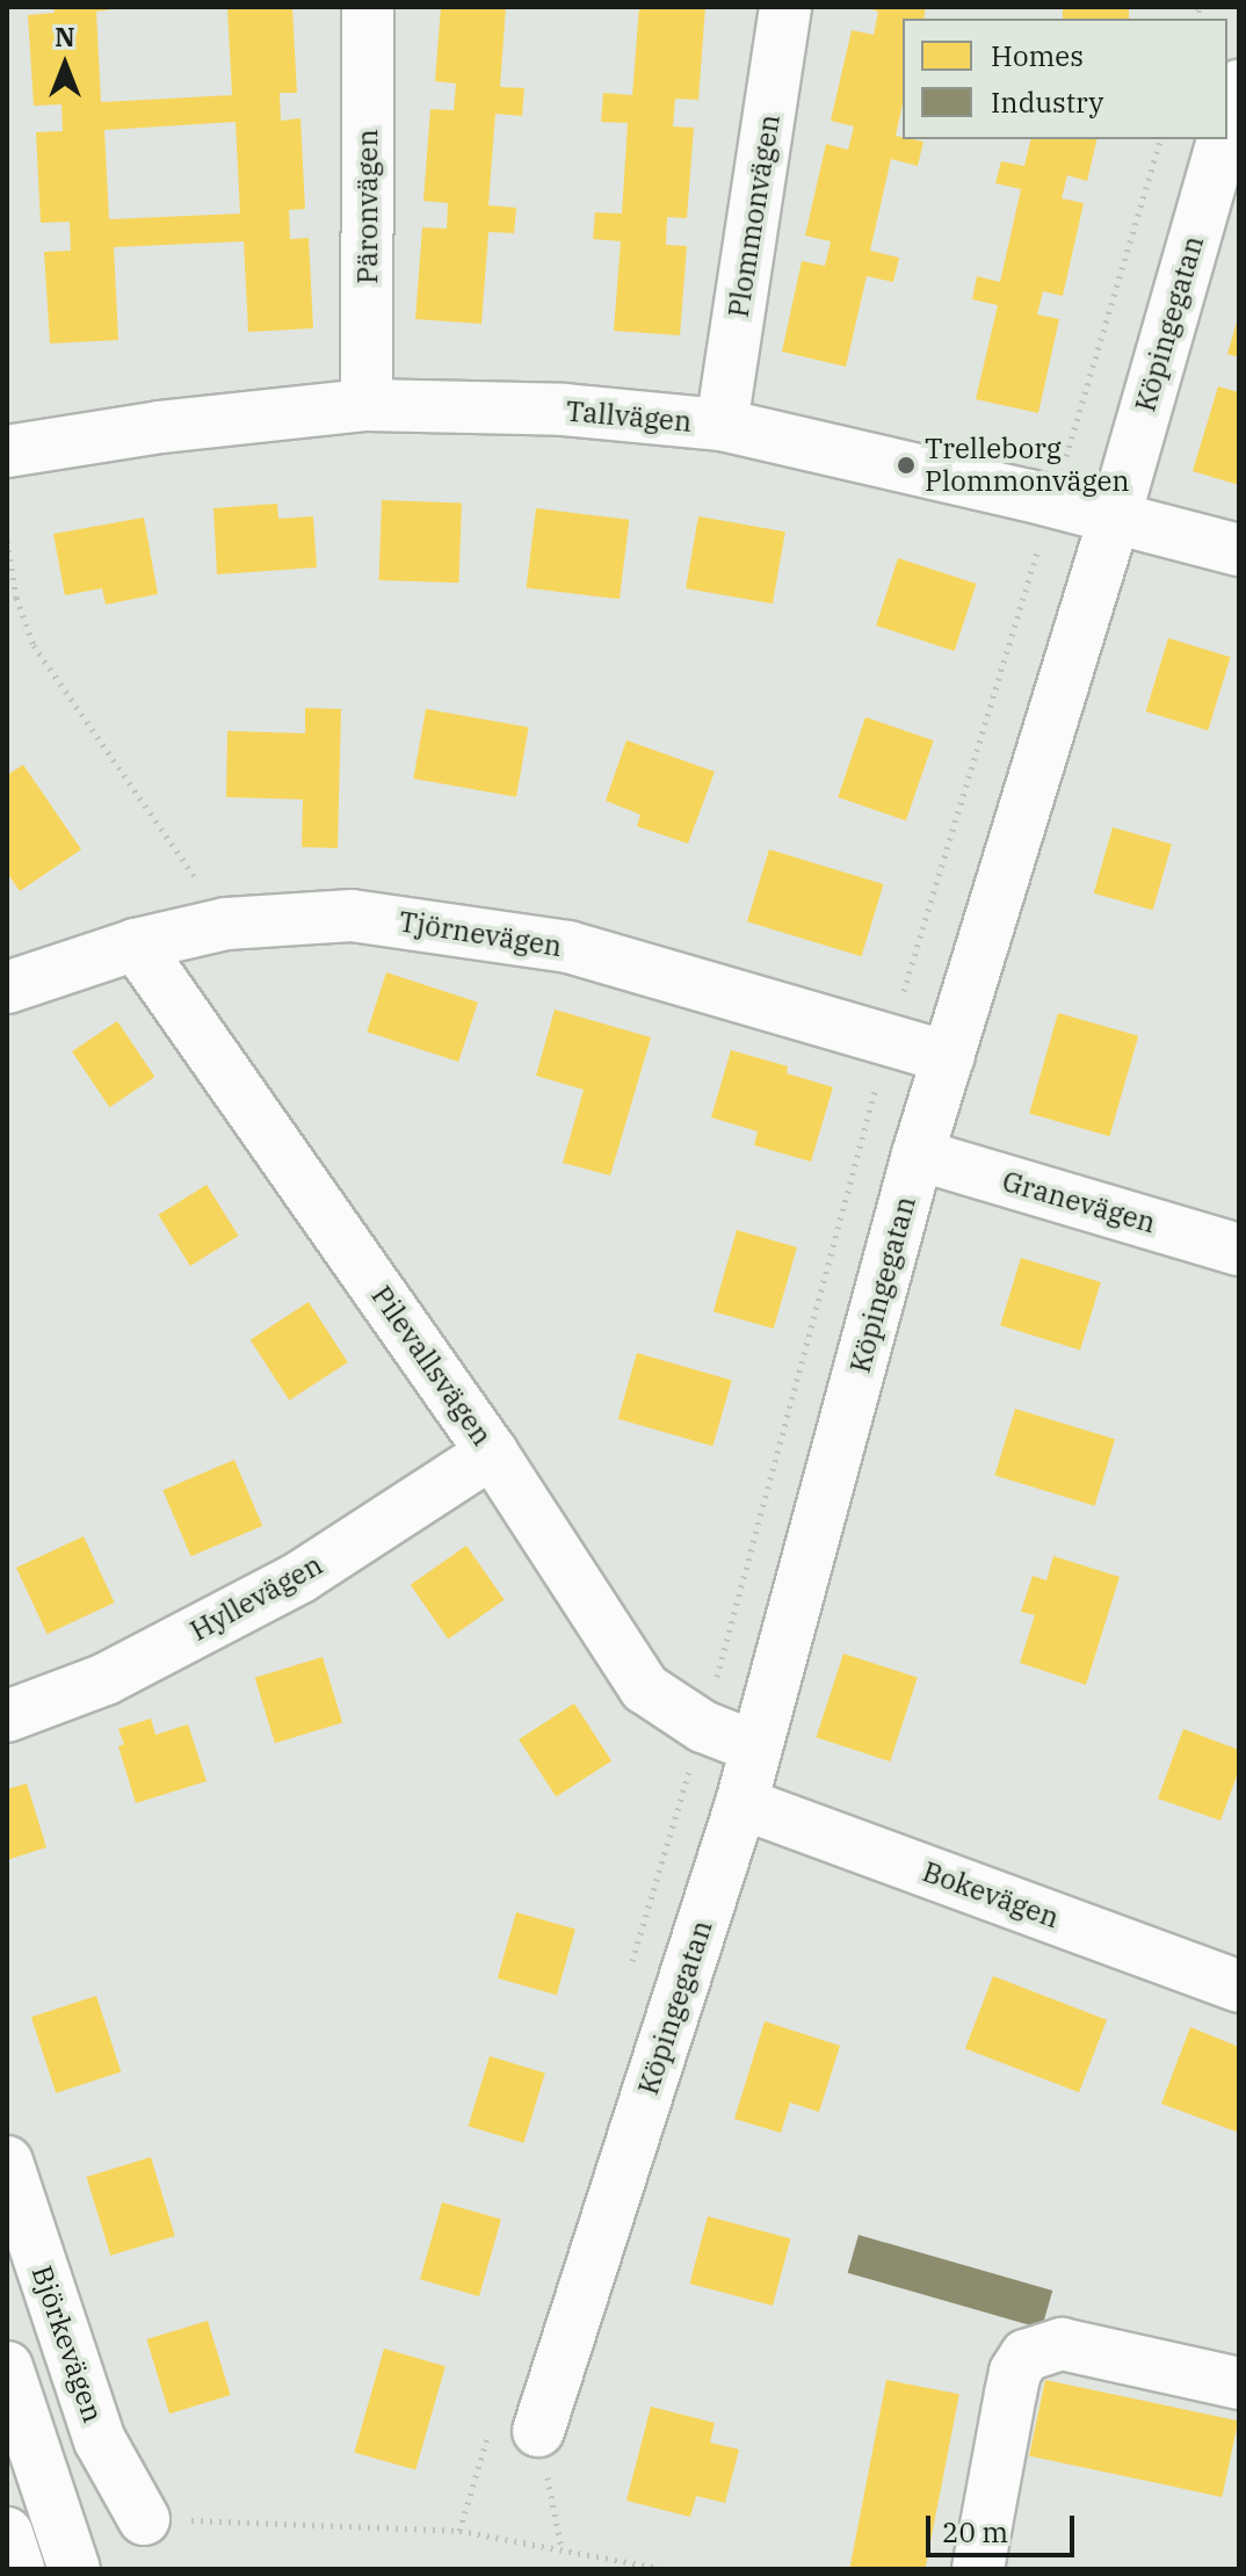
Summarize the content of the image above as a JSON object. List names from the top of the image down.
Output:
{
  "streets": {
    "street": [
      "Päronvägen",
      "Plommonvägen",
      "Köpingegatan",
      "Tallvägen",
      "Tjörnevägen",
      "Granevägen",
      "Pilevallsvägen",
      "Hyllevägen",
      "Bokevägen",
      "Björkevägen"
    ]
  },
  "crossings": [
    ["Päronvägen", "Tallvägen"],
    ["Plommonvägen", "Tallvägen"],
    ["Köpingegatan", "Tallvägen"],
    ["Köpingegatan", "Tjörnevägen"],
    ["Köpingegatan", "Granevägen"],
    ["Köpingegatan", "Pilevallsvägen"],
    ["Köpingegatan", "Bokevägen"],
    ["Tjörnevägen", "Pilevallsvägen"],
    ["Pilevallsvägen", "Hyllevägen"]
  ],
  "places": ["Trelleborg Plommonvägen"],
  "legend": ["Homes", "Industry"],
  "scale_bar": "20 m",
  "north": "top"
}
